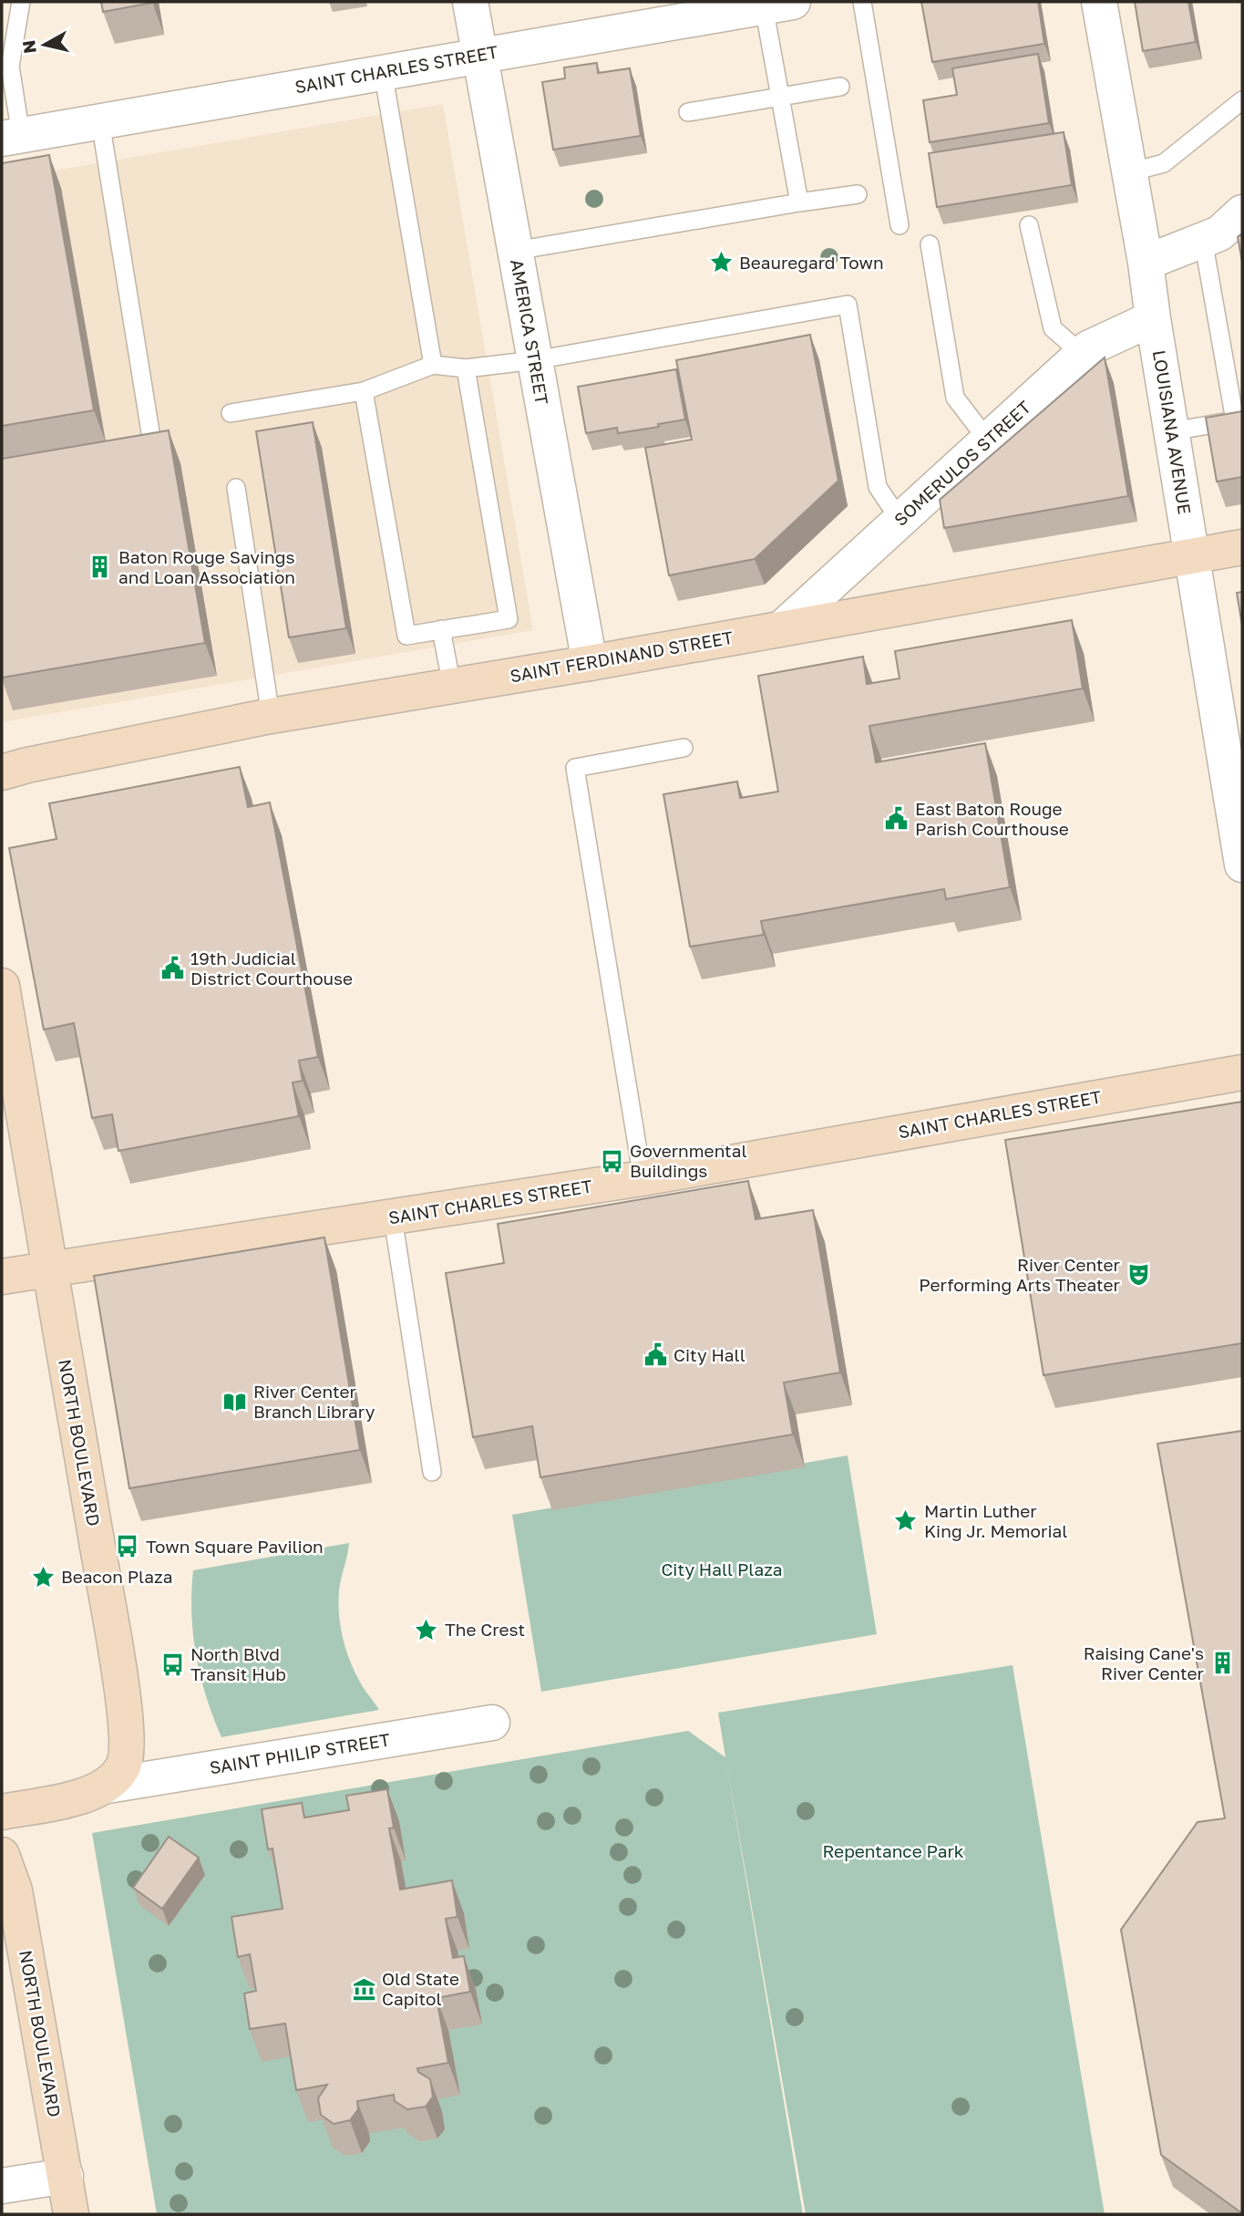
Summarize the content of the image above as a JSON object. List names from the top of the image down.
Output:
{
  "streets": {
    "street": [
      "SAINT CHARLES STREET",
      "AMERICA STREET",
      "LOUISIANA AVENUE",
      "SOMERULOS STREET",
      "SAINT FERDINAND STREET",
      "NORTH BOULEVARD",
      "SAINT PHILIP STREET"
    ]
  },
  "crossings": [
    ["SAINT CHARLES STREET", "AMERICA STREET"],
    ["SAINT CHARLES STREET", "NORTH BOULEVARD"],
    ["AMERICA STREET", "SAINT FERDINAND STREET"],
    ["LOUISIANA AVENUE", "SOMERULOS STREET"],
    ["LOUISIANA AVENUE", "SAINT FERDINAND STREET"],
    ["SOMERULOS STREET", "SAINT FERDINAND STREET"],
    ["NORTH BOULEVARD", "SAINT PHILIP STREET"]
  ],
  "parks": ["City Hall Plaza", "Repentance Park"],
  "places": {
    "place": [
      "Beauregard Town",
      "Martin Luther King Jr. Memorial",
      "Beacon Plaza",
      "The Crest"
    ],
    "building": ["Baton Rouge Savings and Loan Association", "Raising Cane's River Center"],
    "public building": ["East Baton Rouge Parish Courthouse", "19th Judicial District Courthouse", "City Hall"],
    "bus stop": ["Governmental Buildings", "Town Square Pavilion", "North Blvd Transit Hub"],
    "theatre": ["River Center Performing Arts Theater"],
    "library": ["River Center Branch Library"],
    "museum": ["Old State Capitol"]
  },
  "north": "left"
}
